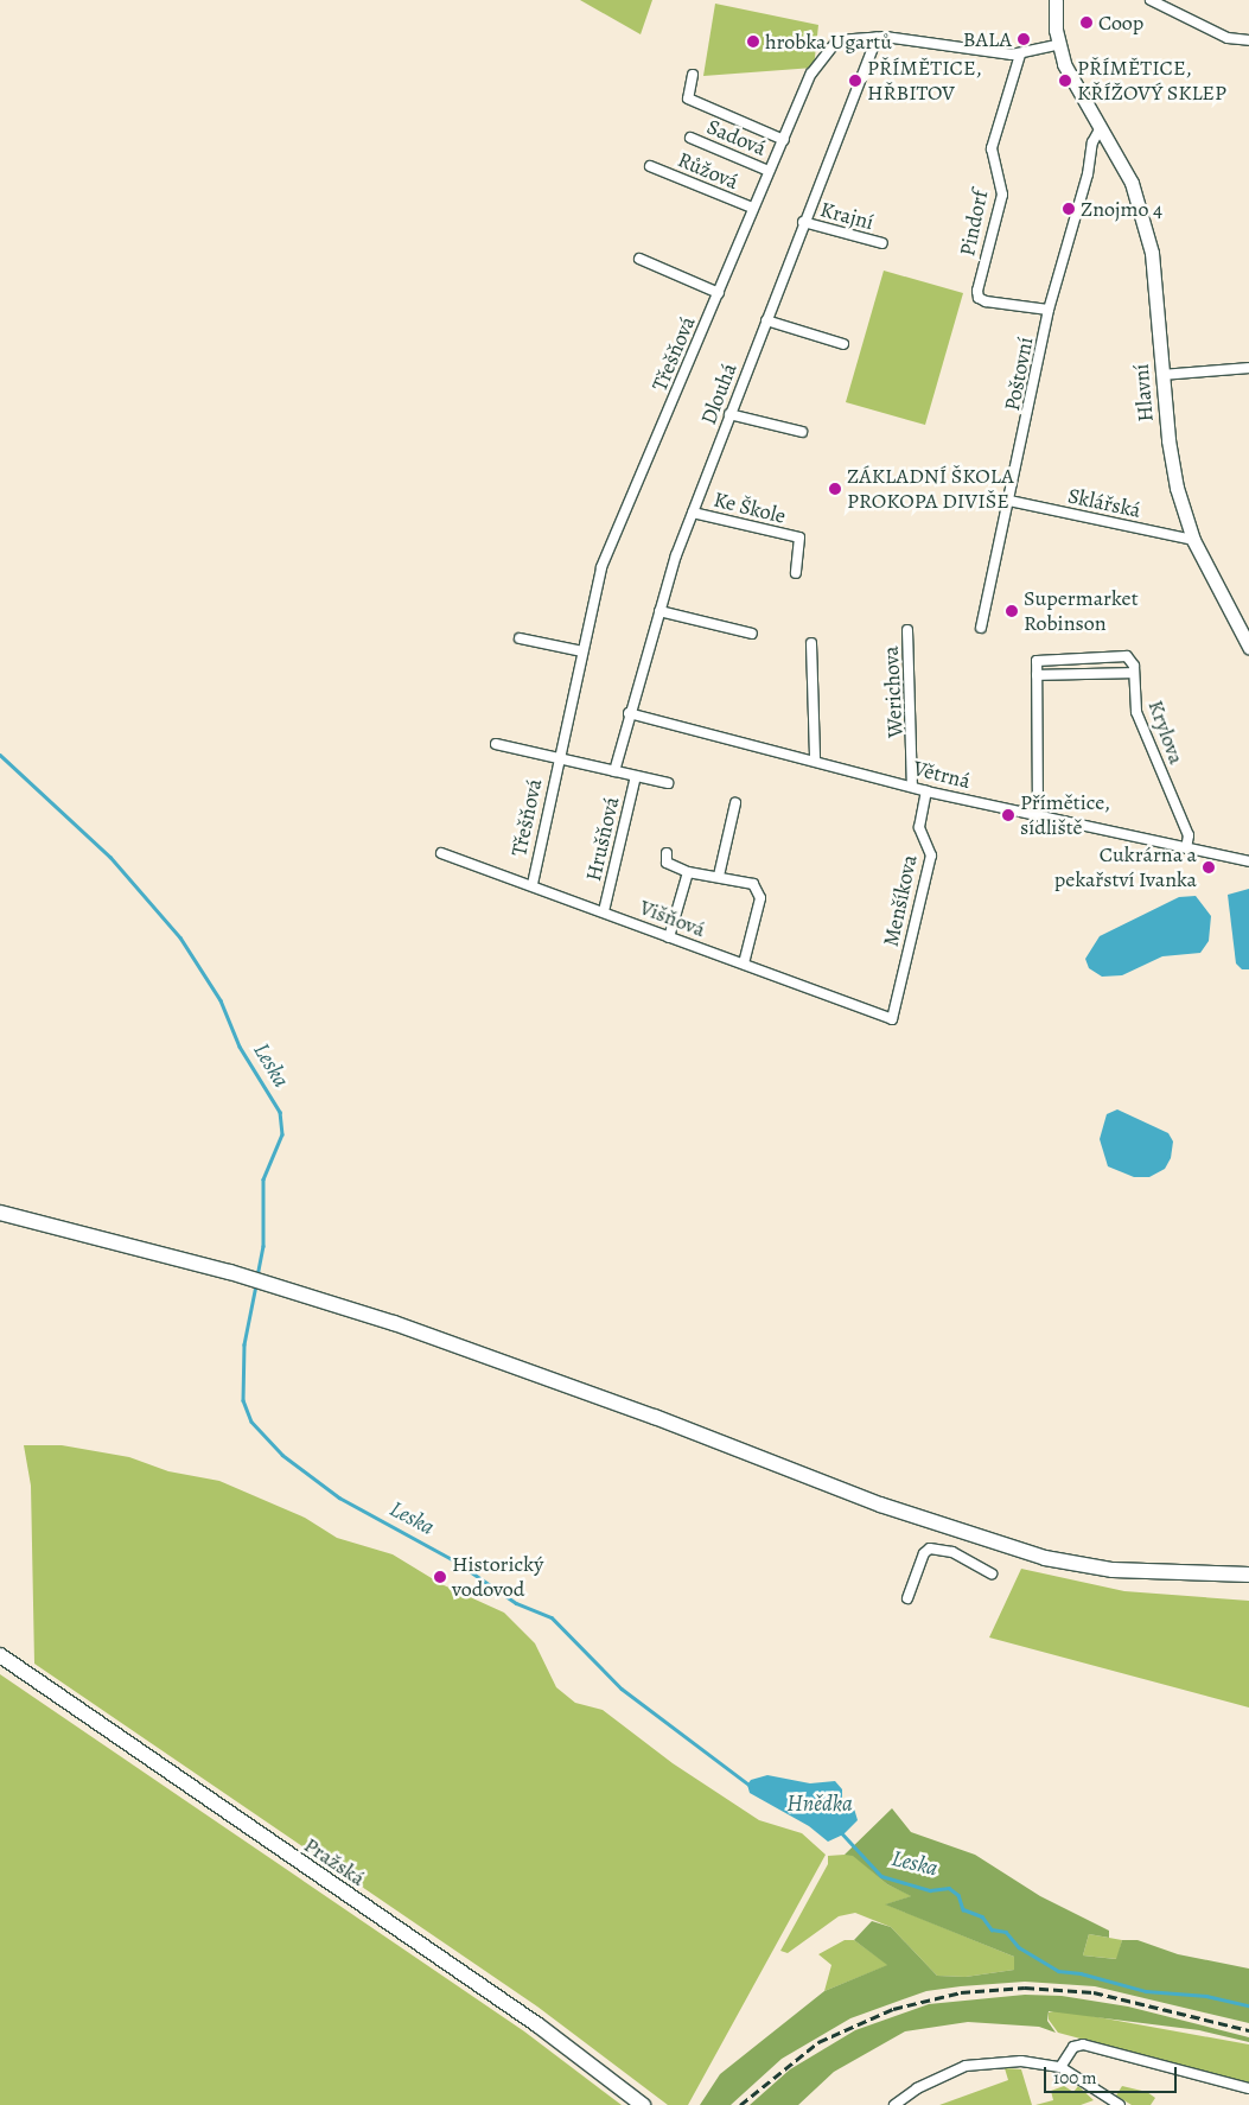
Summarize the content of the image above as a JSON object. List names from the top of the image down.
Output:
{
  "streets": {
    "main road": ["Hlavní", "Pražská"],
    "street": [
      "Sadová",
      "Růžová",
      "Krajní",
      "Pindorf",
      "Třešňová",
      "Poštovní",
      "Dlouhá",
      "Sklářská",
      "Ke Škole",
      "Werichova",
      "Krylova",
      "Větrná",
      "Hrušňová",
      "Menšíkova",
      "Višňová"
    ]
  },
  "crossings": [
    ["Sadová", "Třešňová"],
    ["Růžová", "Třešňová"],
    ["Krajní", "Dlouhá"],
    ["Pindorf", "Třešňová"],
    ["Pindorf", "Poštovní"],
    ["Třešňová", "Dlouhá"],
    ["Třešňová", "Hrušňová"],
    ["Třešňová", "Višňová"],
    ["Poštovní", "Hlavní"],
    ["Poštovní", "Sklářská"],
    ["Hlavní", "Sklářská"],
    ["Dlouhá", "Ke Škole"],
    ["Dlouhá", "Větrná"],
    ["Dlouhá", "Hrušňová"],
    ["Werichova", "Větrná"],
    ["Krylova", "Větrná"],
    ["Větrná", "Menšíkova"],
    ["Hrušňová", "Višňová"],
    ["Menšíkova", "Višňová"]
  ],
  "water": ["Leska", "Hnědka"],
  "places": [
    "Coop",
    "BALA",
    "hrobka Ugartů",
    "PŘÍMĚTICE, HŘBITOV",
    "PŘÍMĚTICE, KŘÍŽOVÝ SKLEP",
    "Znojmo 4",
    "ZÁKLADNÍ ŠKOLA PROKOPA DIVIŠE",
    "Supermarket Robinson",
    "Přímětice, sídliště",
    "Cukrárna a pekařství Ivanka",
    "Historický vodovod"
  ],
  "scale_bar": "100 m"
}
